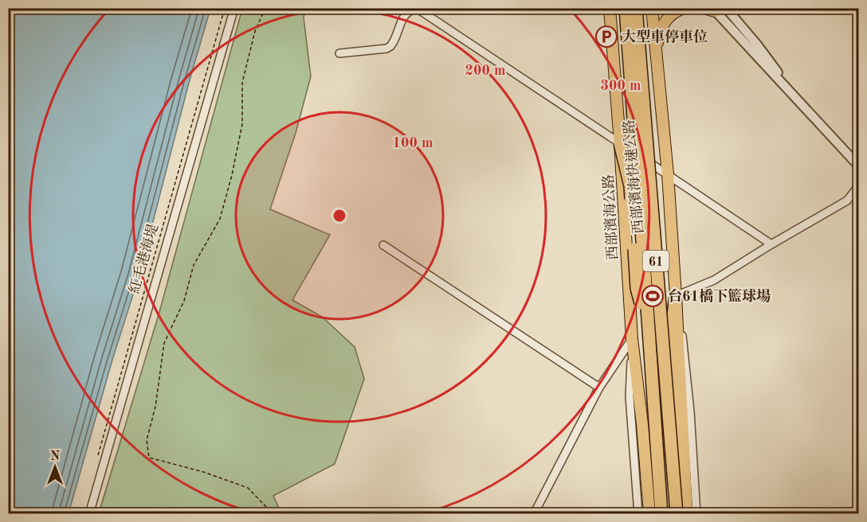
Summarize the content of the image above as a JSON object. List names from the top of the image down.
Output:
{
  "streets": {
    "highway": ["西部濱海快速公路", "61"],
    "main road": ["西部濱海公路"],
    "path": ["紅毛港海堤"]
  },
  "places": {
    "parking": ["大型車停車位"],
    "sports": ["台61橋下籃球場"]
  },
  "north": "top",
  "rings": ["200 m", "300 m", "100 m"]
}
